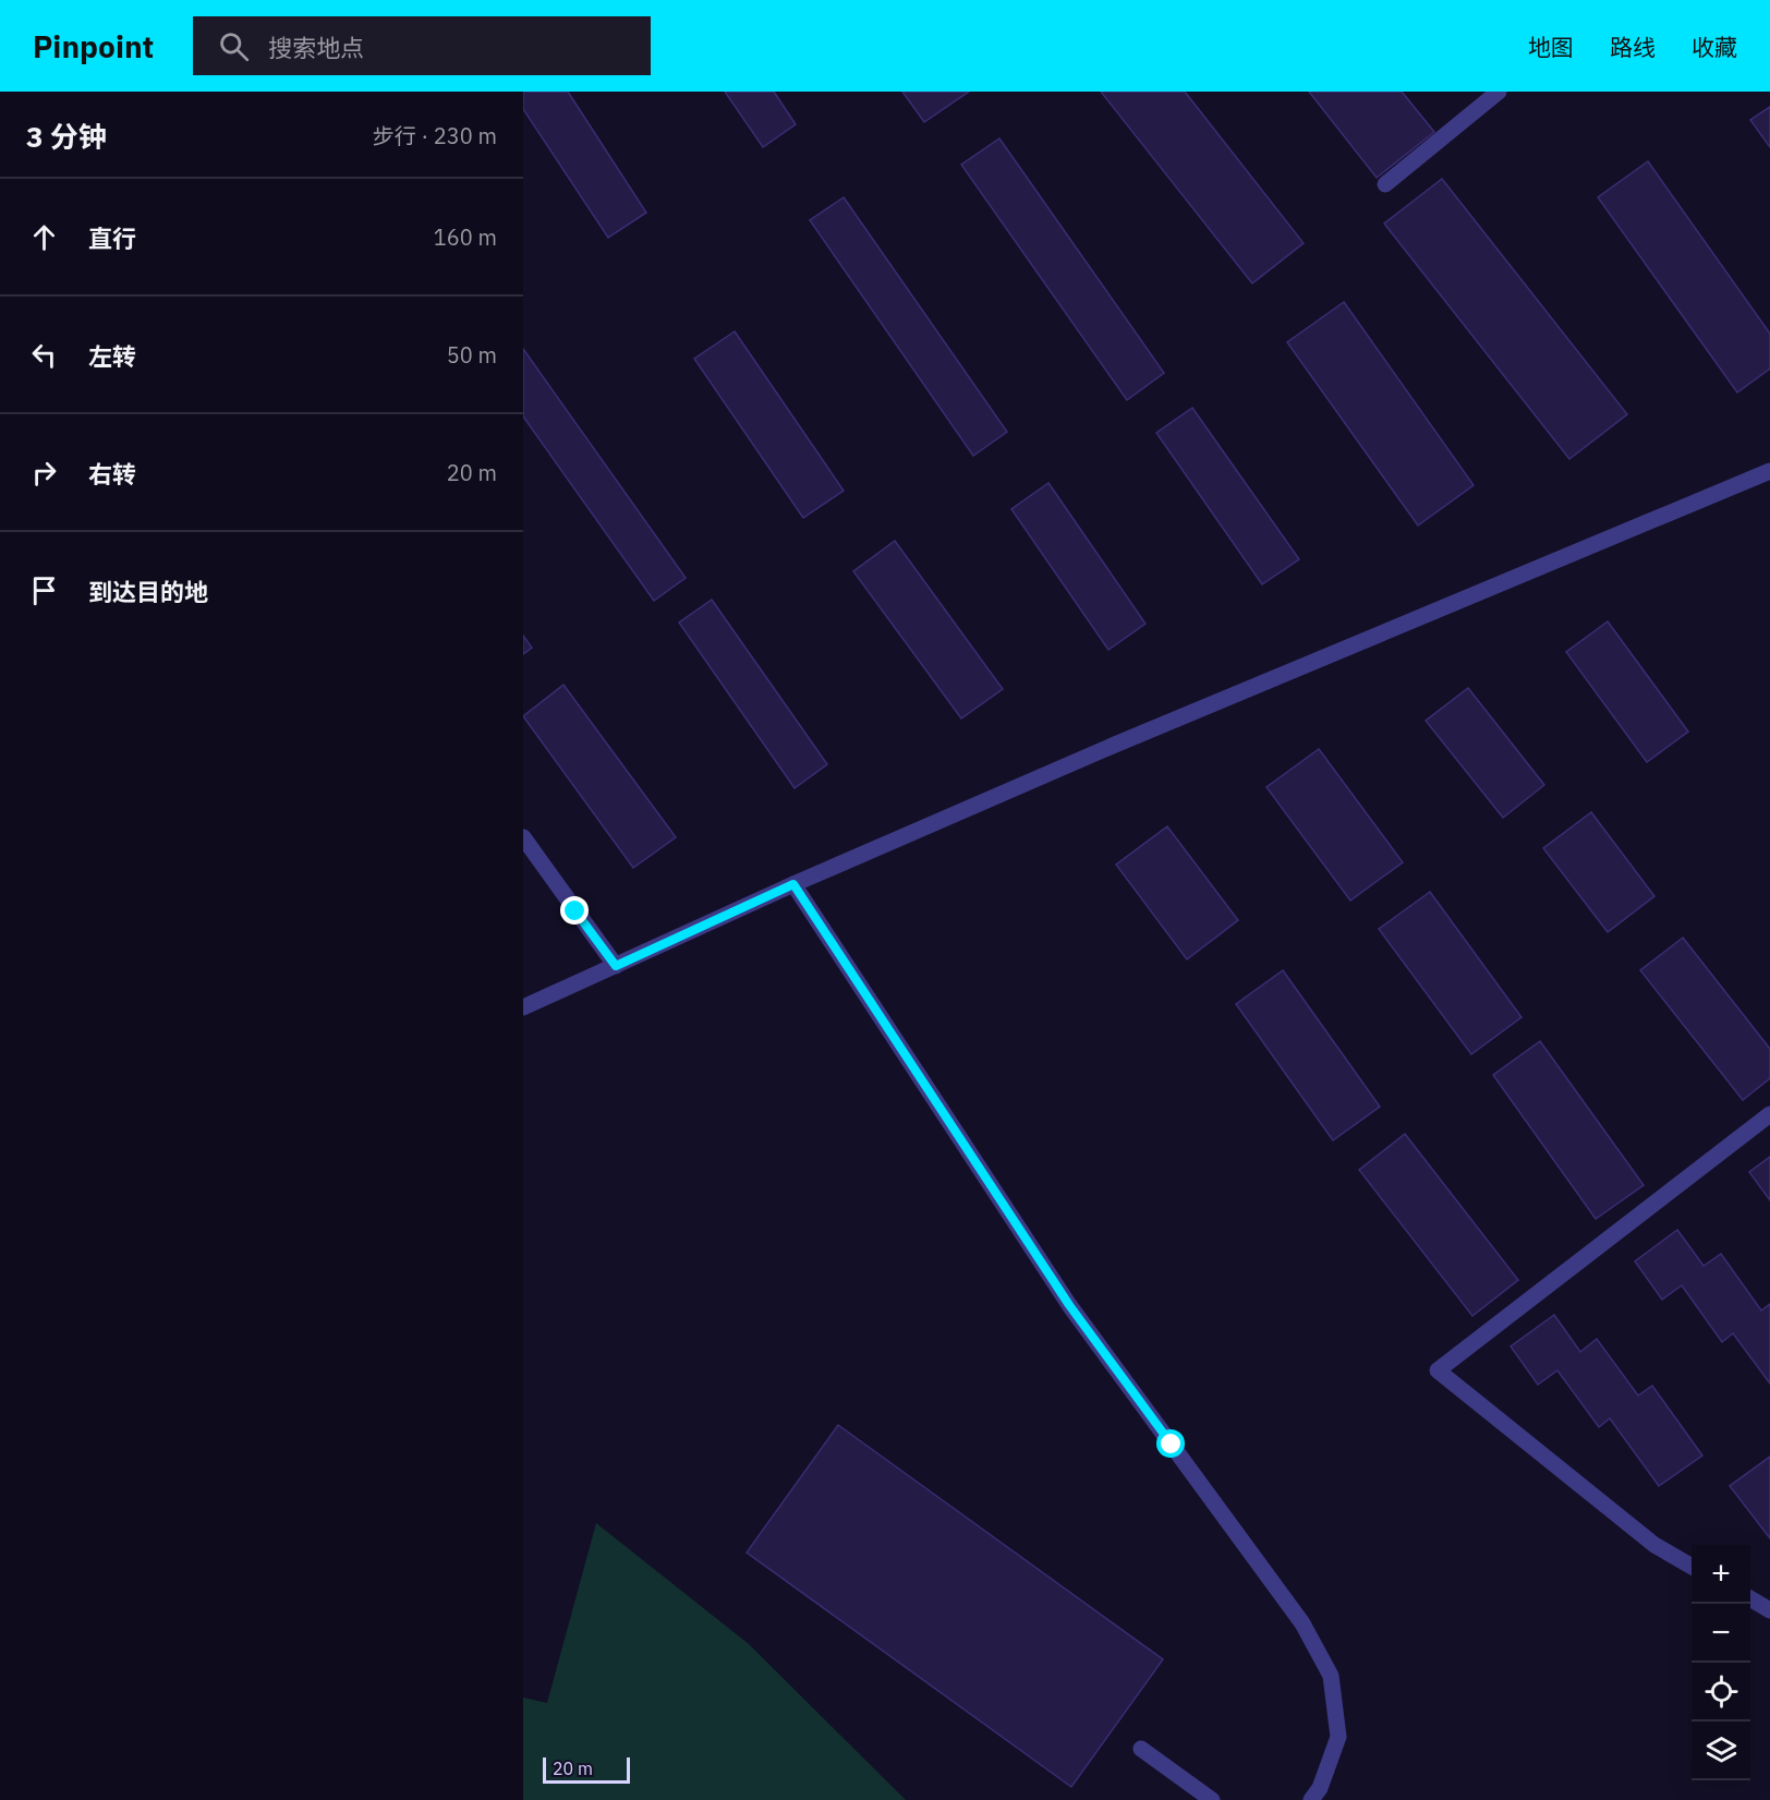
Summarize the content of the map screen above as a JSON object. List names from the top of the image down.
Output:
{
  "scale_bar": "20 m",
  "page": {
    "header": "Pinpoint",
    "search": "搜索地点",
    "nav": ["地图", "路线", "收藏"],
    "heading": ["3 分钟", "步行 · 230 m"],
    "list": [
      ["直行", "160 m"],
      ["左转", "50 m"],
      ["右转", "20 m"],
      "到达目的地"
    ],
    "map_buttons": ["+", "−"],
    "scale": "20 m"
  }
}
